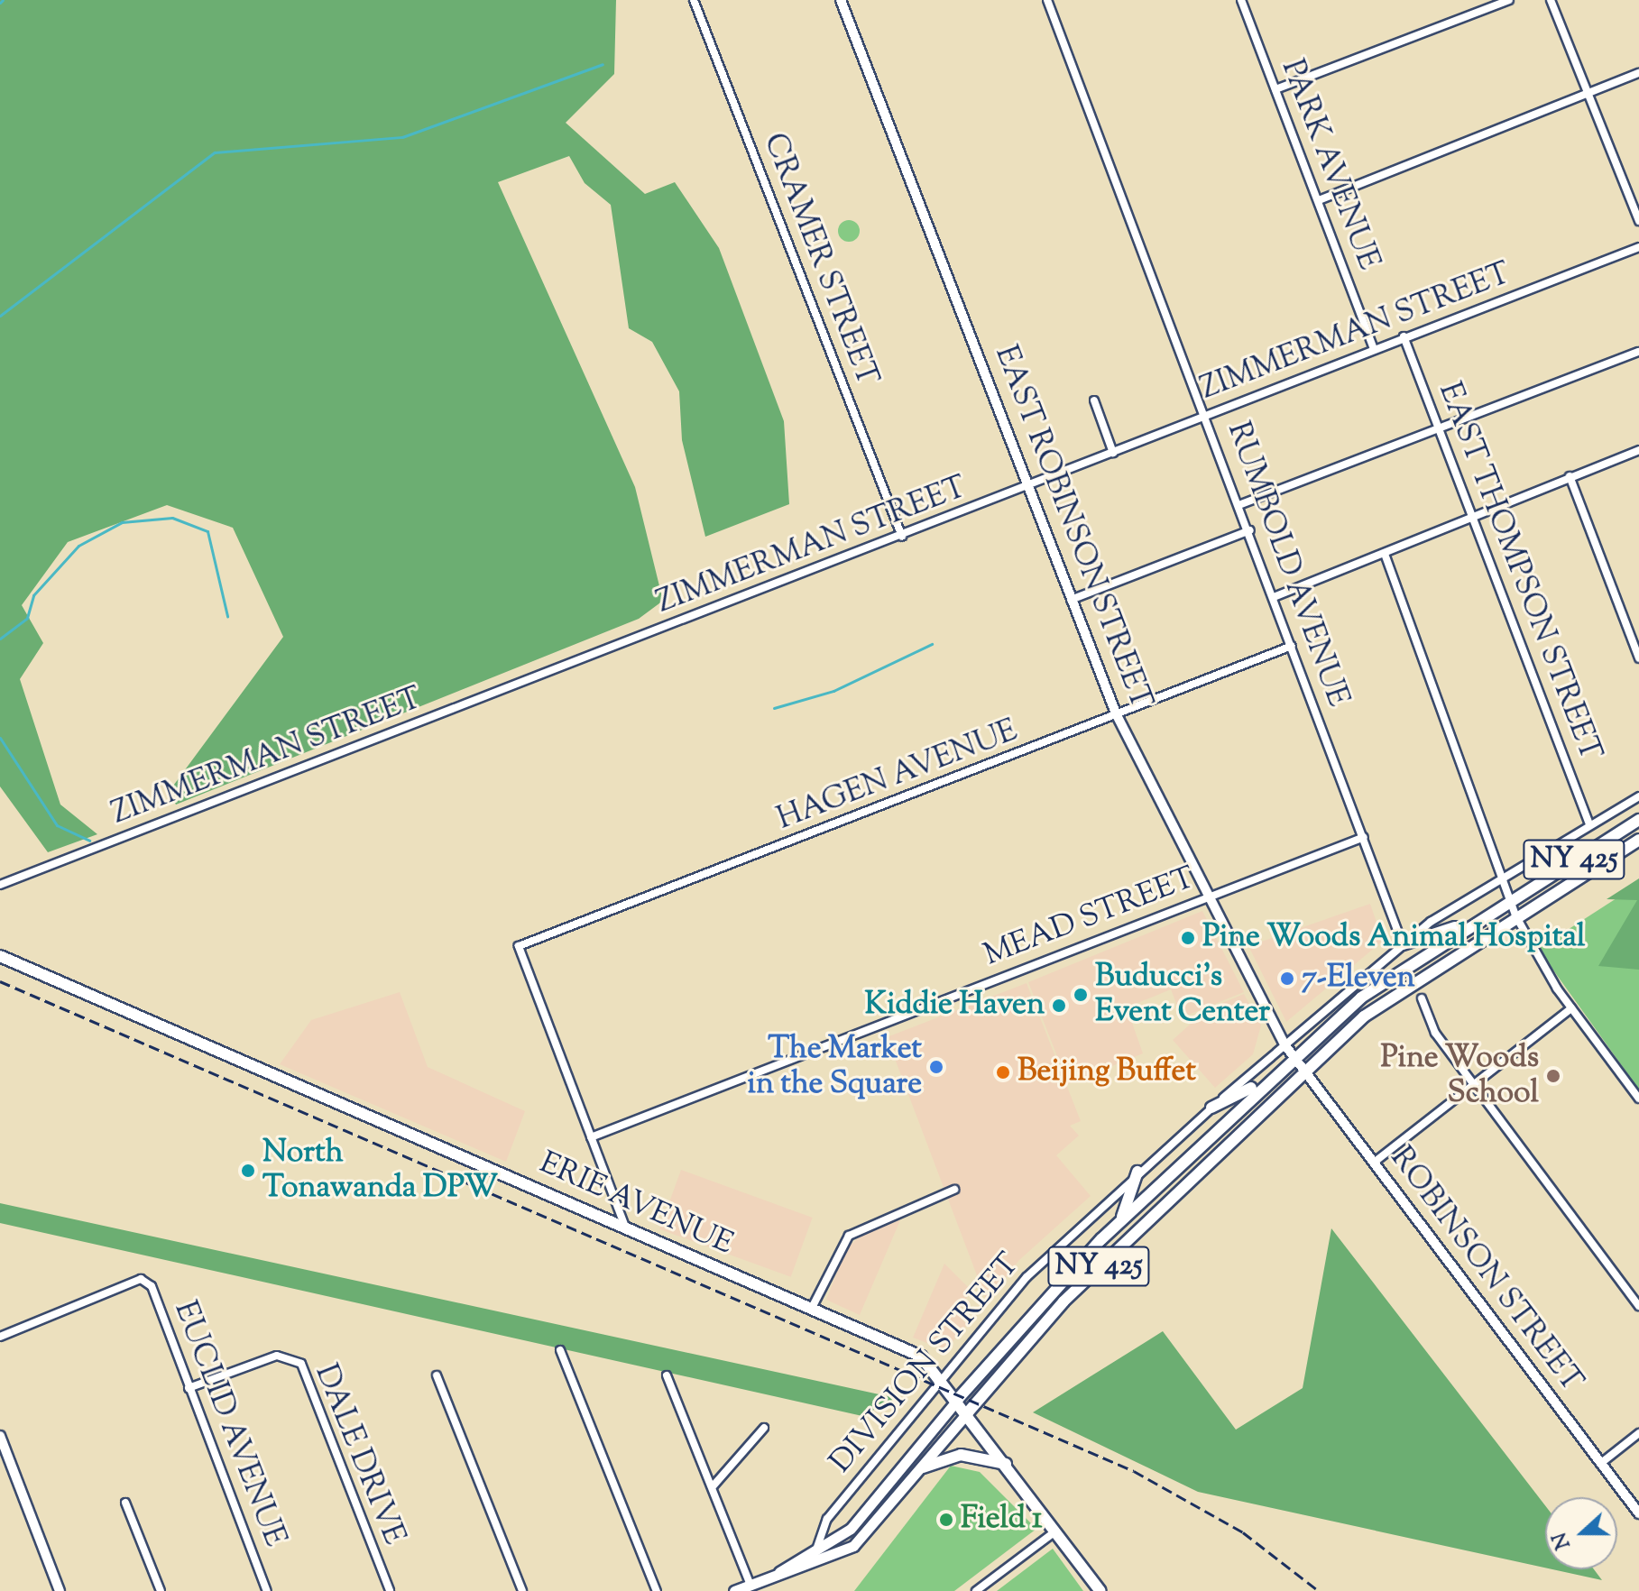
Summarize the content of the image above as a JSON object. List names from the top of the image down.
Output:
{
  "streets": {
    "main road": ["NY 425", "ERIE AVENUE"],
    "street": [
      "PARK AVENUE",
      "CRAMER STREET",
      "ZIMMERMAN STREET",
      "EAST ROBINSON STREET",
      "RUMBOLD AVENUE",
      "EAST THOMPSON STREET",
      "HAGEN AVENUE",
      "MEAD STREET",
      "ROBINSON STREET",
      "DIVISION STREET",
      "EUCLID AVENUE",
      "DALE DRIVE"
    ]
  },
  "crossings": [
    ["PARK AVENUE", "ZIMMERMAN STREET"],
    ["CRAMER STREET", "ZIMMERMAN STREET"],
    ["ZIMMERMAN STREET", "EAST ROBINSON STREET"],
    ["ZIMMERMAN STREET", "RUMBOLD AVENUE"],
    ["ZIMMERMAN STREET", "EAST THOMPSON STREET"],
    ["EAST ROBINSON STREET", "HAGEN AVENUE"],
    ["EAST ROBINSON STREET", "NY 425"],
    ["EAST ROBINSON STREET", "MEAD STREET"],
    ["EAST ROBINSON STREET", "ROBINSON STREET"],
    ["EAST ROBINSON STREET", "DIVISION STREET"],
    ["RUMBOLD AVENUE", "HAGEN AVENUE"],
    ["RUMBOLD AVENUE", "MEAD STREET"],
    ["RUMBOLD AVENUE", "DIVISION STREET"],
    ["EAST THOMPSON STREET", "DIVISION STREET"],
    ["HAGEN AVENUE", "MEAD STREET"],
    ["NY 425", "ERIE AVENUE"],
    ["NY 425", "ROBINSON STREET"],
    ["ERIE AVENUE", "DIVISION STREET"],
    ["EUCLID AVENUE", "DALE DRIVE"]
  ],
  "places": [
    "Pine Woods Animal Hospital",
    "7-Eleven",
    "Buducci's Event Center",
    "Kiddie Haven",
    "The Market in the Square",
    "Beijing Buffet",
    "Pine Woods School",
    "North Tonawanda DPW",
    "Field 1"
  ],
  "north": "left"
}
